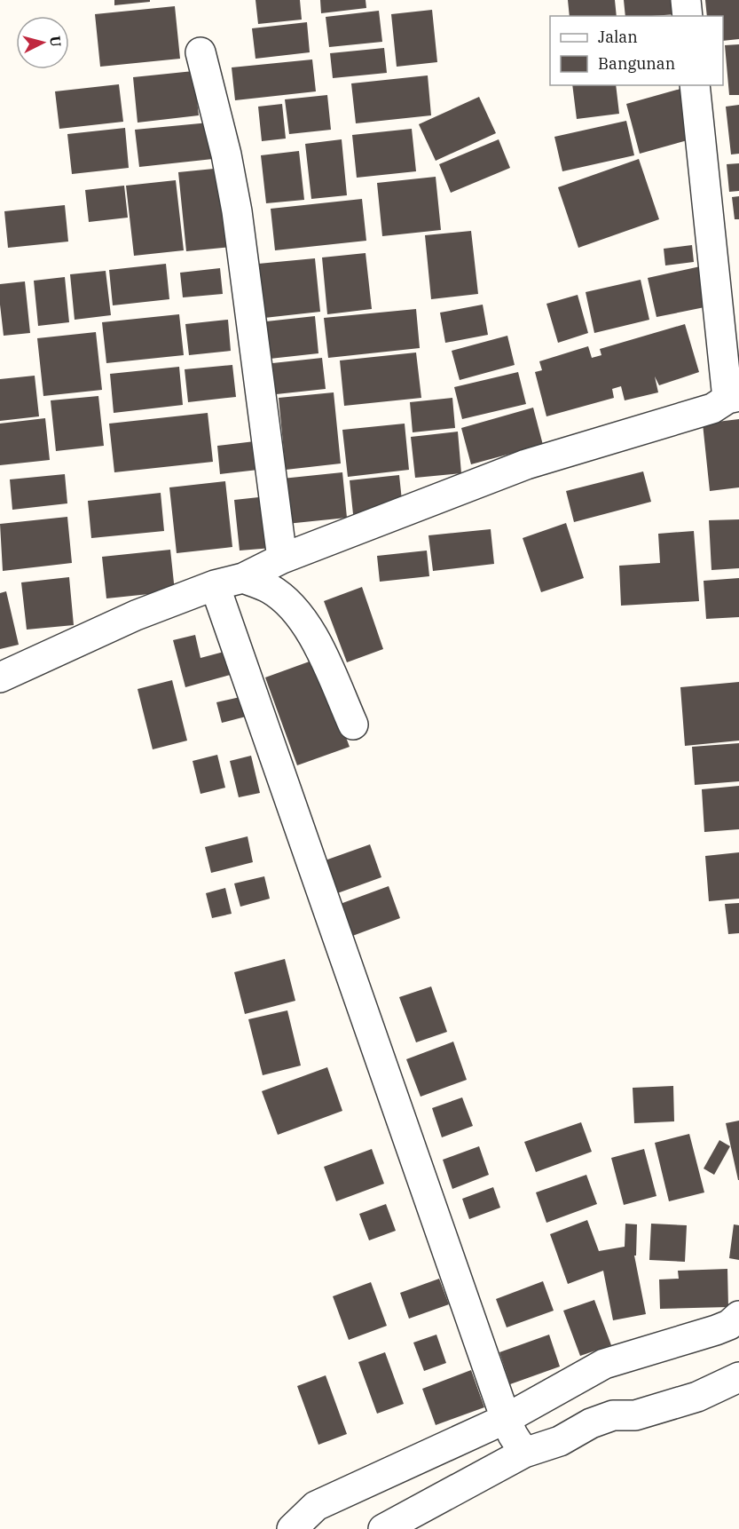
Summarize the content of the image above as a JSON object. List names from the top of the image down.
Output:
{
  "legend": ["Jalan", "Bangunan"],
  "north": "right"
}
